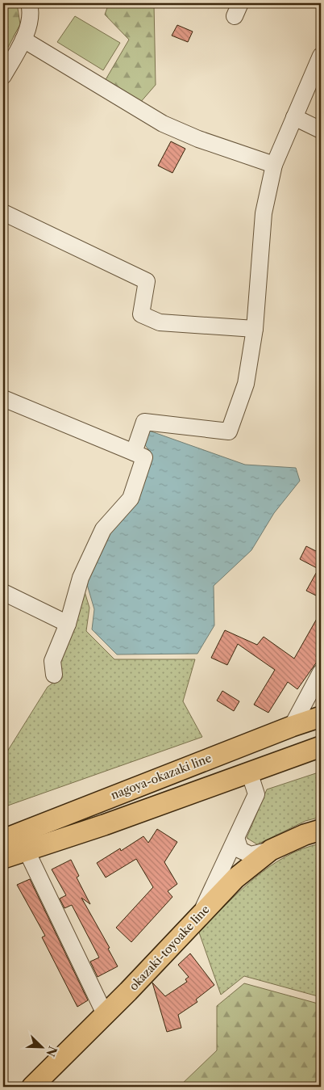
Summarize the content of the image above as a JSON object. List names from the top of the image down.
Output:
{
  "streets": {
    "main road": ["nagoya-okazaki line", "okazaki-toyoake line"]
  },
  "north": "bottom right"
}
